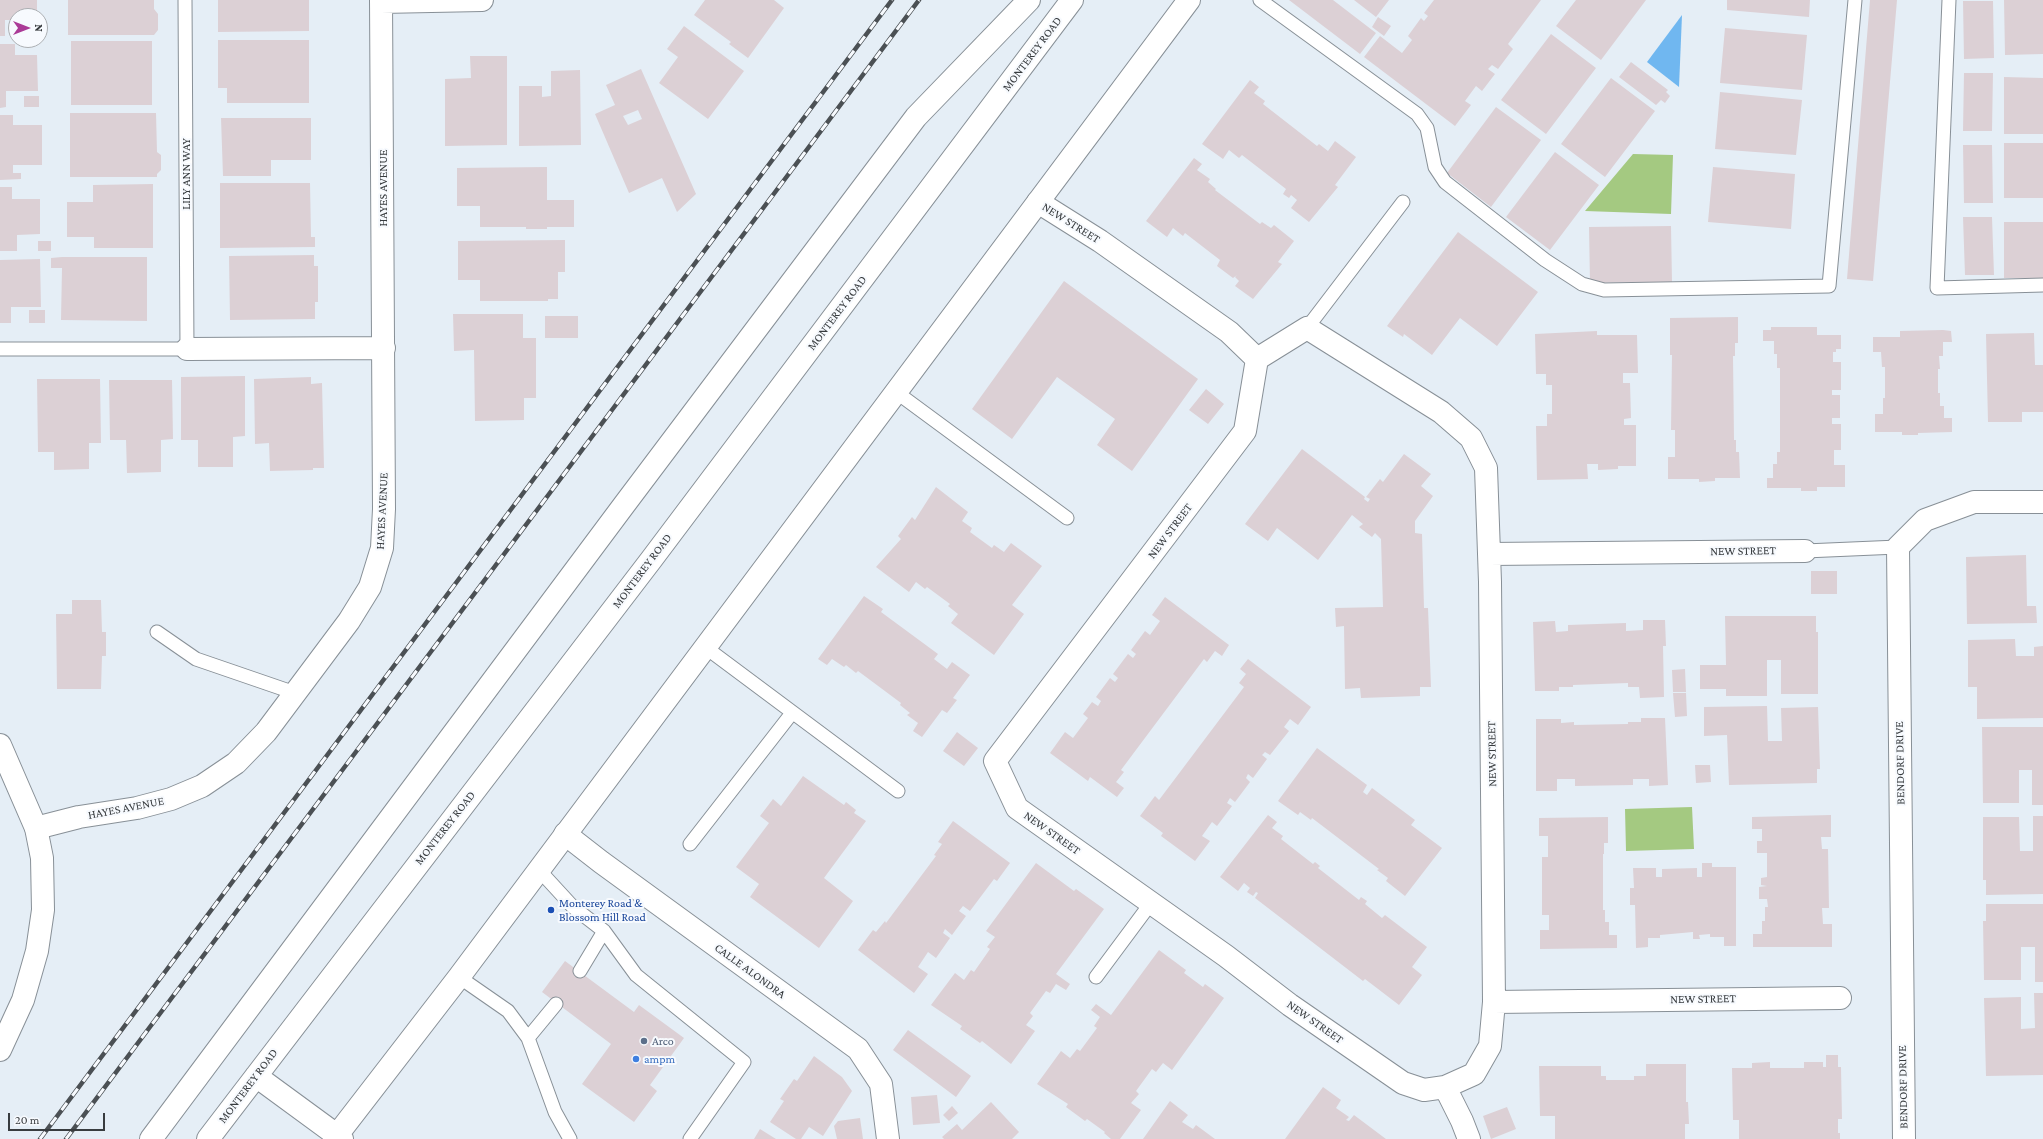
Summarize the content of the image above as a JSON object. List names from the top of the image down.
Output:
{
  "streets": {
    "street": [
      "MONTEREY ROAD",
      "HAYES AVENUE",
      "NEW STREET",
      "BENDORF DRIVE",
      "CALLE ALONDRA"
    ],
    "lane": ["LILY ANN WAY"]
  },
  "places": ["Monterey Road & Blossom Hill Road", "Arco", "ampm"],
  "scale_bar": "20 m",
  "north": "right"
}
